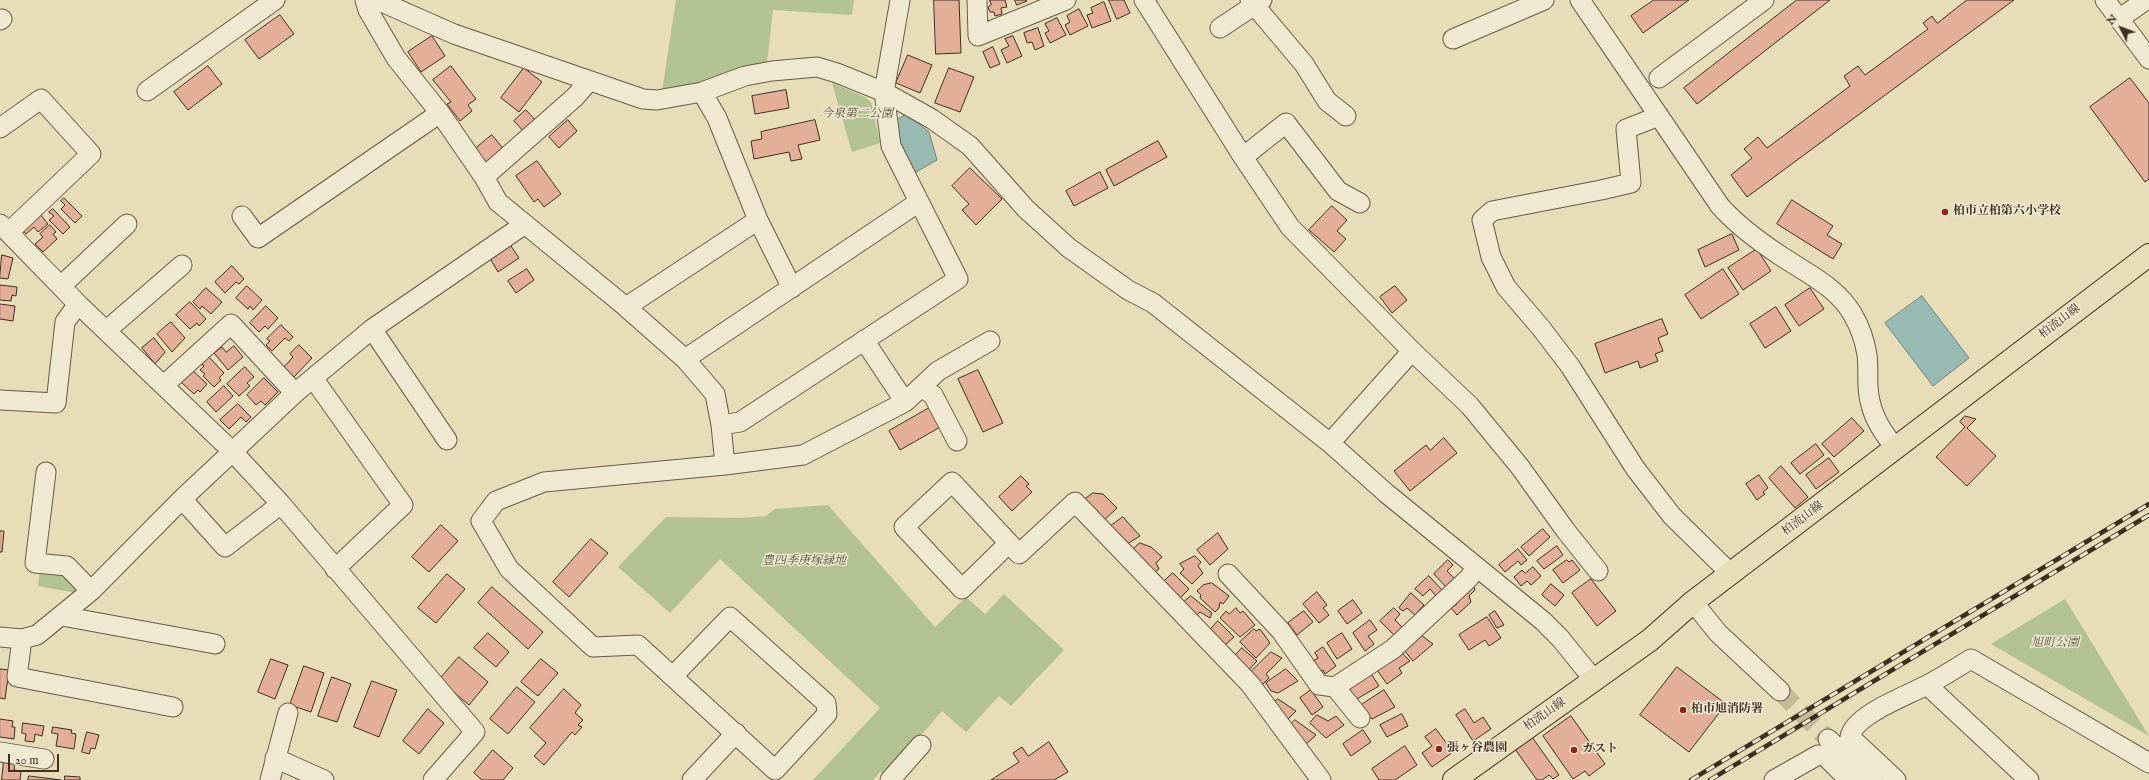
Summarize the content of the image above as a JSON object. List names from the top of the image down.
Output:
{
  "streets": {
    "main road": ["柏流山線"]
  },
  "parks": ["今泉第二公園", "豊四季庚塚緑地", "旭町公園"],
  "places": [
    "柏市立柏第六小学校",
    "柏市旭消防署",
    "張ヶ谷農園",
    "ガスト"
  ],
  "scale_bar": "20 m",
  "north": "top left"
}
